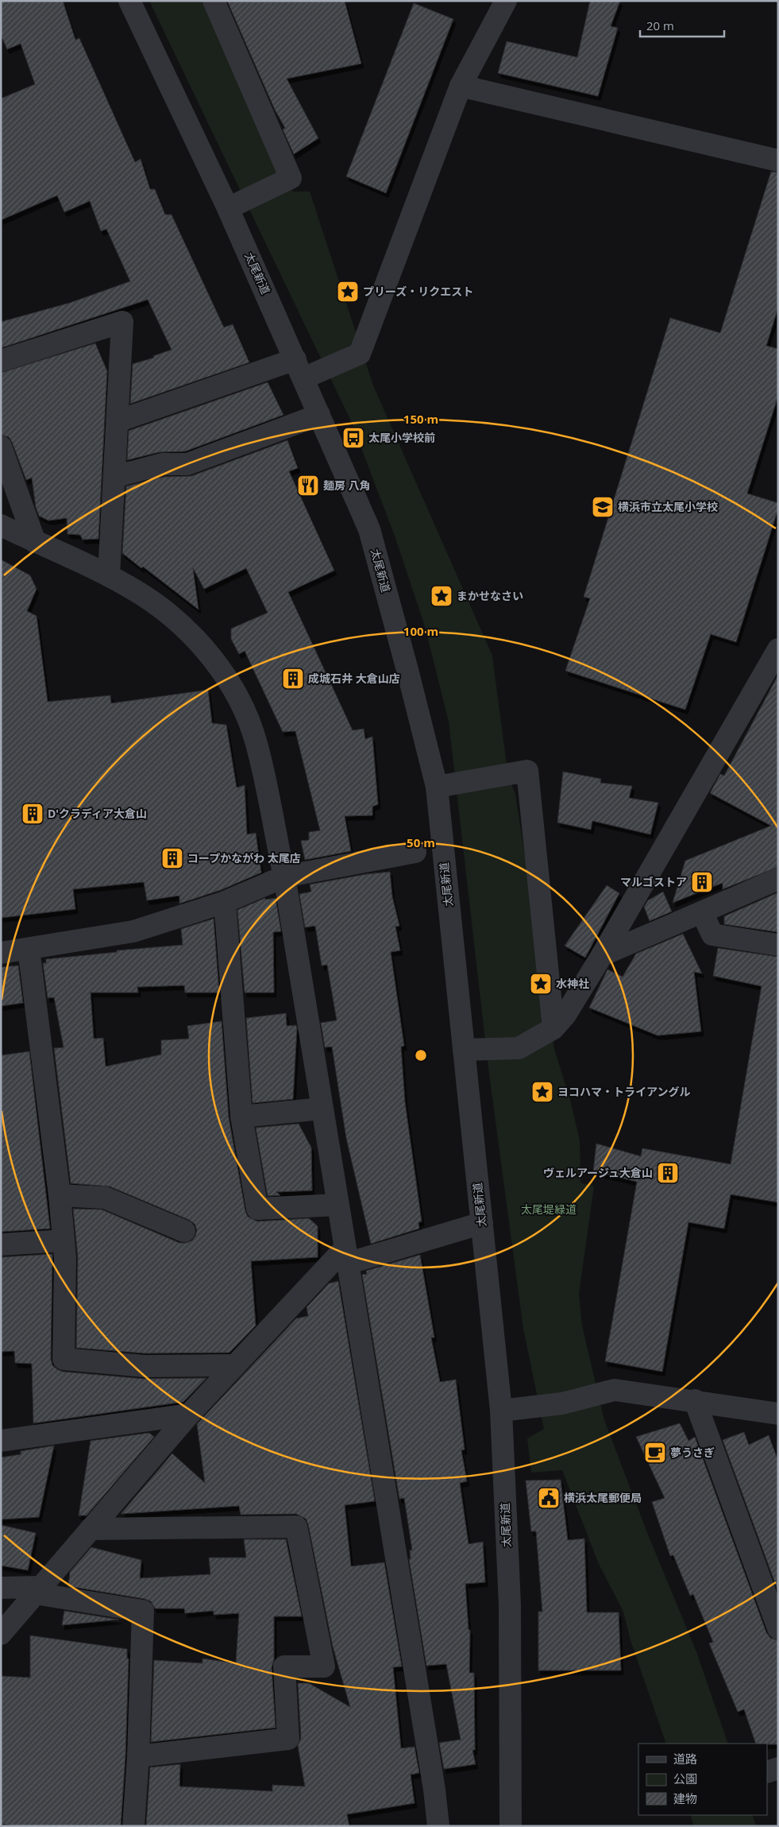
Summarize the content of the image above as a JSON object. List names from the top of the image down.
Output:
{
  "streets": {
    "street": ["太尾新道"]
  },
  "parks": ["太尾堤緑道"],
  "places": {
    "place": [
      "プリーズ・リクエスト",
      "まかせなさい",
      "水神社",
      "ヨコハマ・トライアングル"
    ],
    "bus stop": ["太尾小学校前"],
    "restaurant": ["麺房 八角"],
    "school or university": ["横浜市立太尾小学校"],
    "building": [
      "成城石井 大倉山店",
      "D'クラディア大倉山",
      "コープかながわ 太尾店",
      "マルゴストア",
      "ヴェルアージュ大倉山"
    ],
    "cafe": ["夢うさぎ"],
    "public building": ["横浜太尾郵便局"]
  },
  "legend": ["道路", "公園", "建物"],
  "scale_bar": "20 m",
  "rings": ["150 m", "100 m", "50 m"]
}
